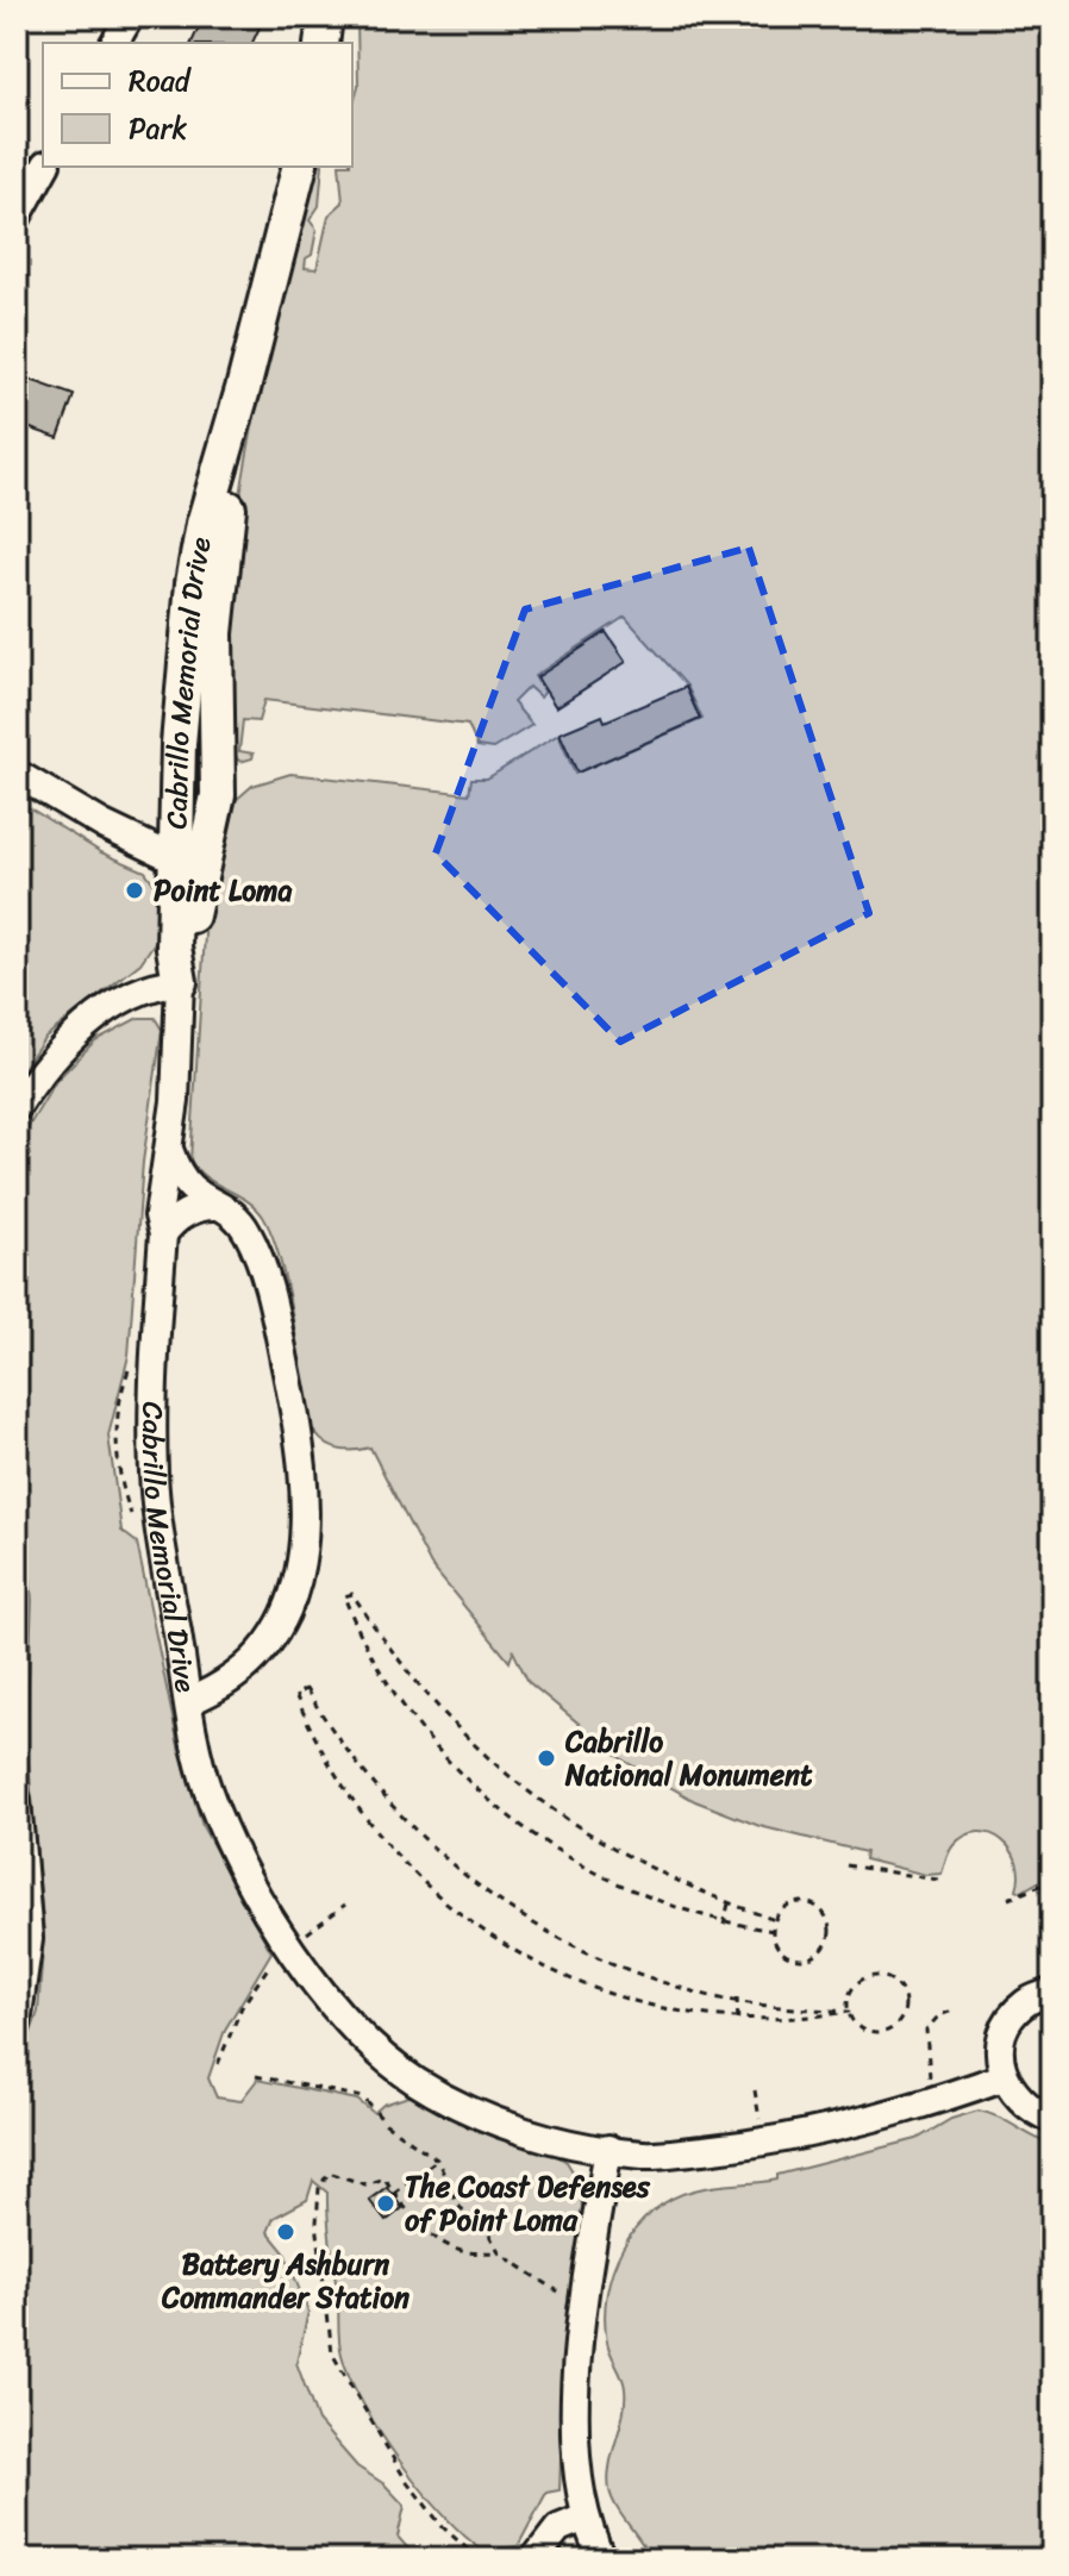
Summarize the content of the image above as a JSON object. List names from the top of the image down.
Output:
{
  "streets": {
    "main road": ["Cabrillo Memorial Drive"]
  },
  "places": [
    "Point Loma",
    "Cabrillo National Monument",
    "The Coast Defenses of Point Loma",
    "Battery Ashburn Commander Station"
  ],
  "legend": ["Road", "Park"]
}
